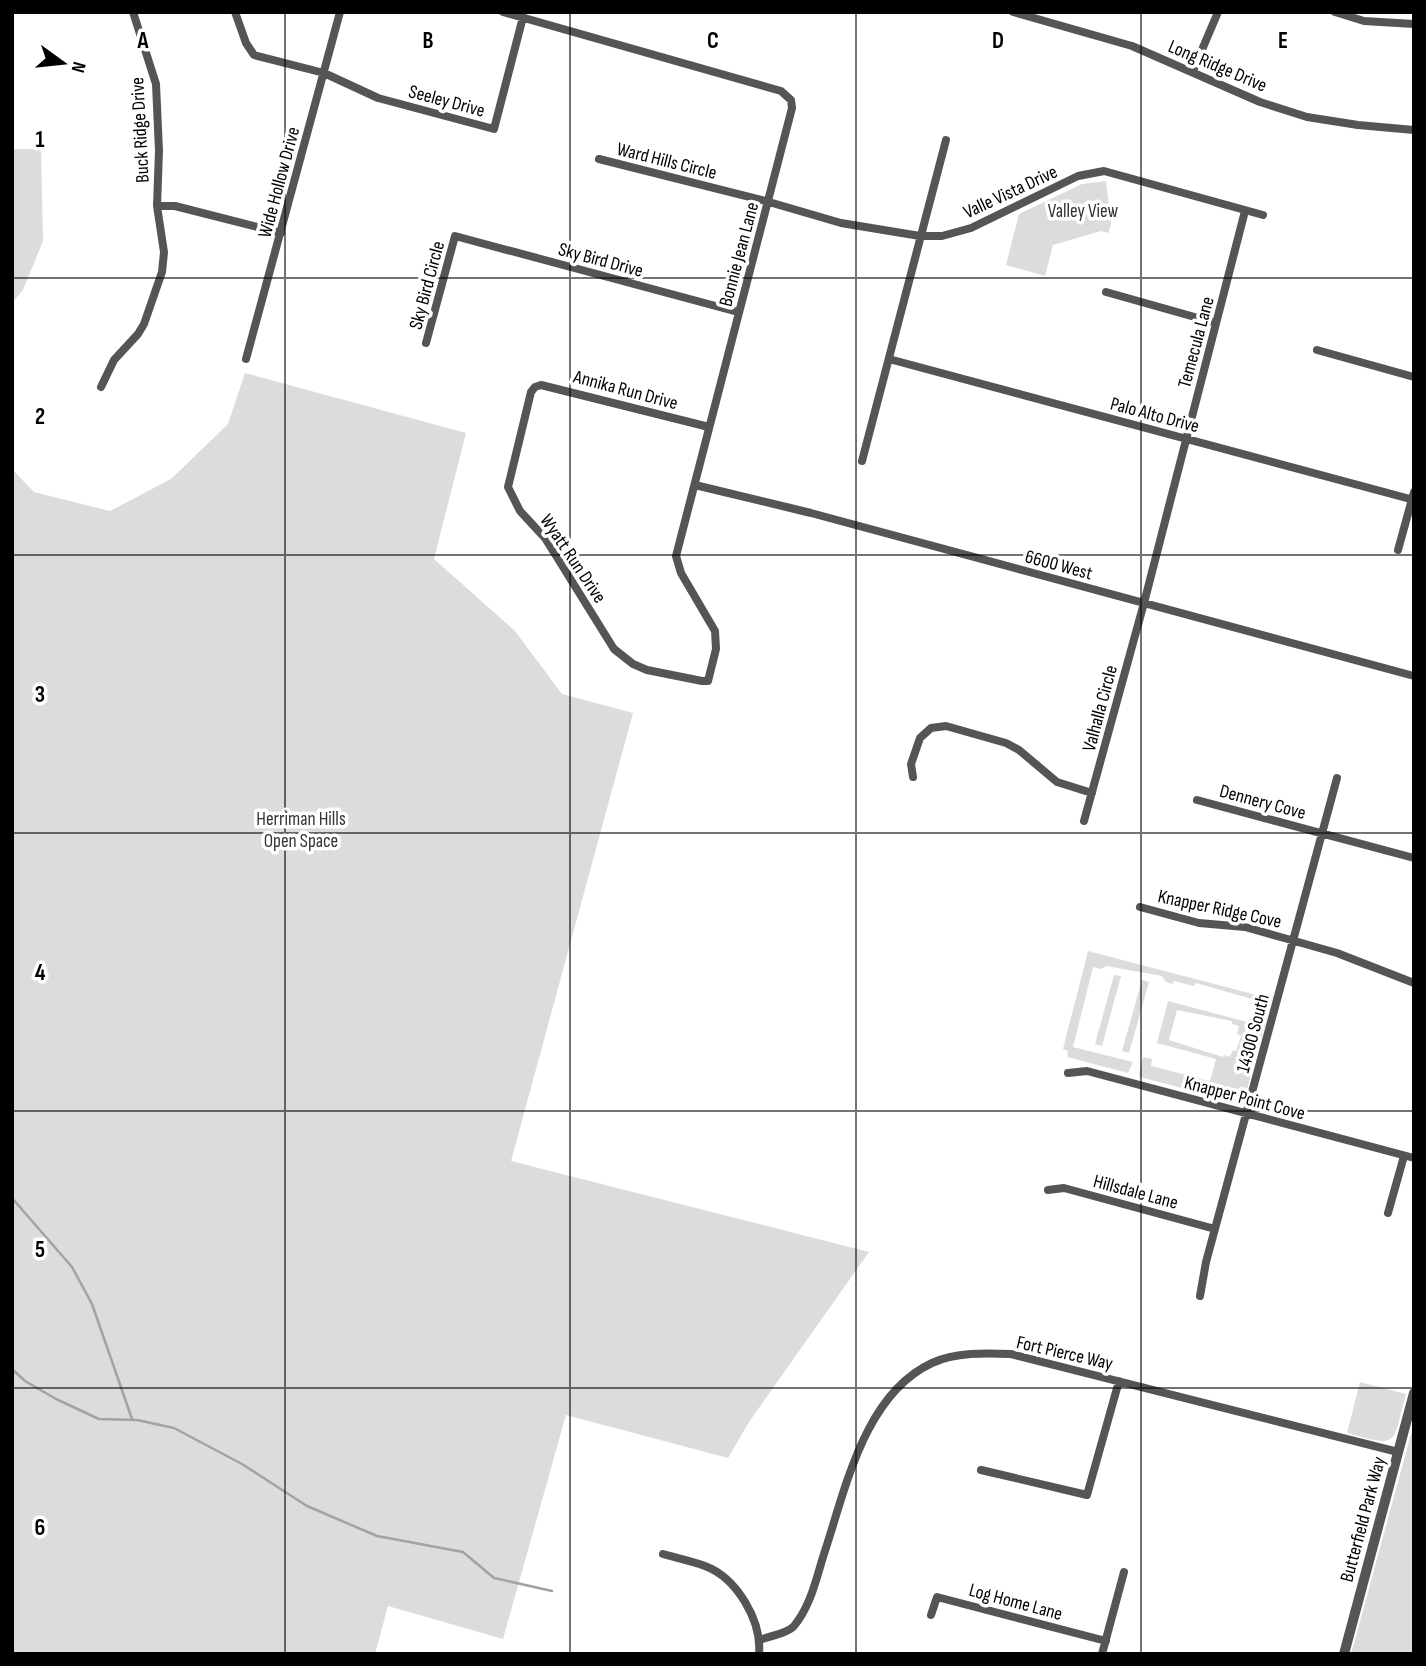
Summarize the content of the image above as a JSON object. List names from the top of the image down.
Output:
{
  "streets": {
    "street": [
      "Long Ridge Drive",
      "Seeley Drive",
      "Buck Ridge Drive",
      "Ward Hills Circle",
      "Wide Hollow Drive",
      "Valle Vista Drive",
      "Bonnie Jean Lane",
      "Sky Bird Drive",
      "Sky Bird Circle",
      "Temecula Lane",
      "Annika Run Drive",
      "Palo Alto Drive",
      "Wyatt Run Drive",
      "6600 West",
      "Valhalla Circle",
      "Dennery Cove",
      "Knapper Ridge Cove",
      "14300 South",
      "Knapper Point Cove",
      "Hillsdale Lane",
      "Fort Pierce Way",
      "Butterfield Park Way",
      "Log Home Lane"
    ]
  },
  "crossings": [
    ["Seeley Drive", "Wide Hollow Drive"],
    ["Seeley Drive", "Bonnie Jean Lane"],
    ["Ward Hills Circle", "Valle Vista Drive"],
    ["Ward Hills Circle", "Bonnie Jean Lane"],
    ["Valle Vista Drive", "Bonnie Jean Lane"],
    ["Valle Vista Drive", "Temecula Lane"],
    ["Bonnie Jean Lane", "Sky Bird Drive"],
    ["Bonnie Jean Lane", "Annika Run Drive"],
    ["Bonnie Jean Lane", "Wyatt Run Drive"],
    ["Bonnie Jean Lane", "6600 West"],
    ["Sky Bird Drive", "Sky Bird Circle"],
    ["Temecula Lane", "Palo Alto Drive"],
    ["Temecula Lane", "6600 West"],
    ["Temecula Lane", "Valhalla Circle"],
    ["Annika Run Drive", "Wyatt Run Drive"],
    ["6600 West", "Valhalla Circle"],
    ["Dennery Cove", "14300 South"],
    ["Knapper Ridge Cove", "14300 South"],
    ["14300 South", "Knapper Point Cove"],
    ["14300 South", "Hillsdale Lane"],
    ["Fort Pierce Way", "Butterfield Park Way"]
  ],
  "parks": ["Valley View", "Herriman Hills Open Space"],
  "north": "right",
  "grid": {
    "columns": [
      "A",
      "B",
      "C",
      "D",
      "E"
    ],
    "rows": [
      "1",
      "2",
      "3",
      "4",
      "5",
      "6"
    ]
  }
}
